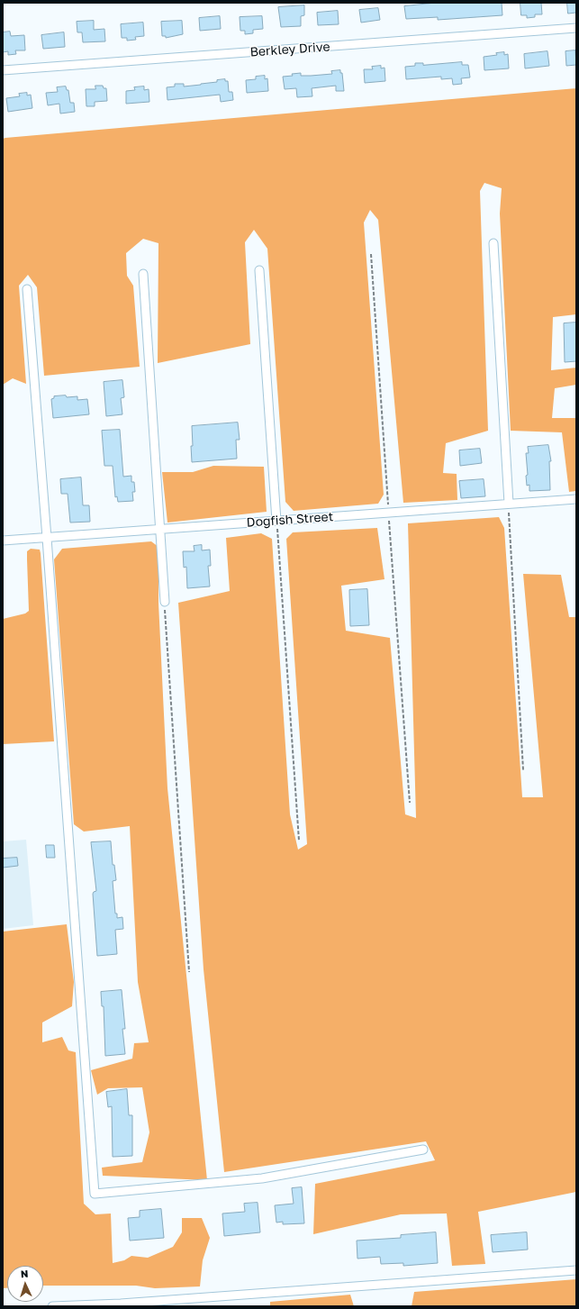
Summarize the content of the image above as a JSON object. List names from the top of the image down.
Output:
{
  "streets": {
    "street": ["Berkley Drive", "Dogfish Street"]
  },
  "north": "top"
}
